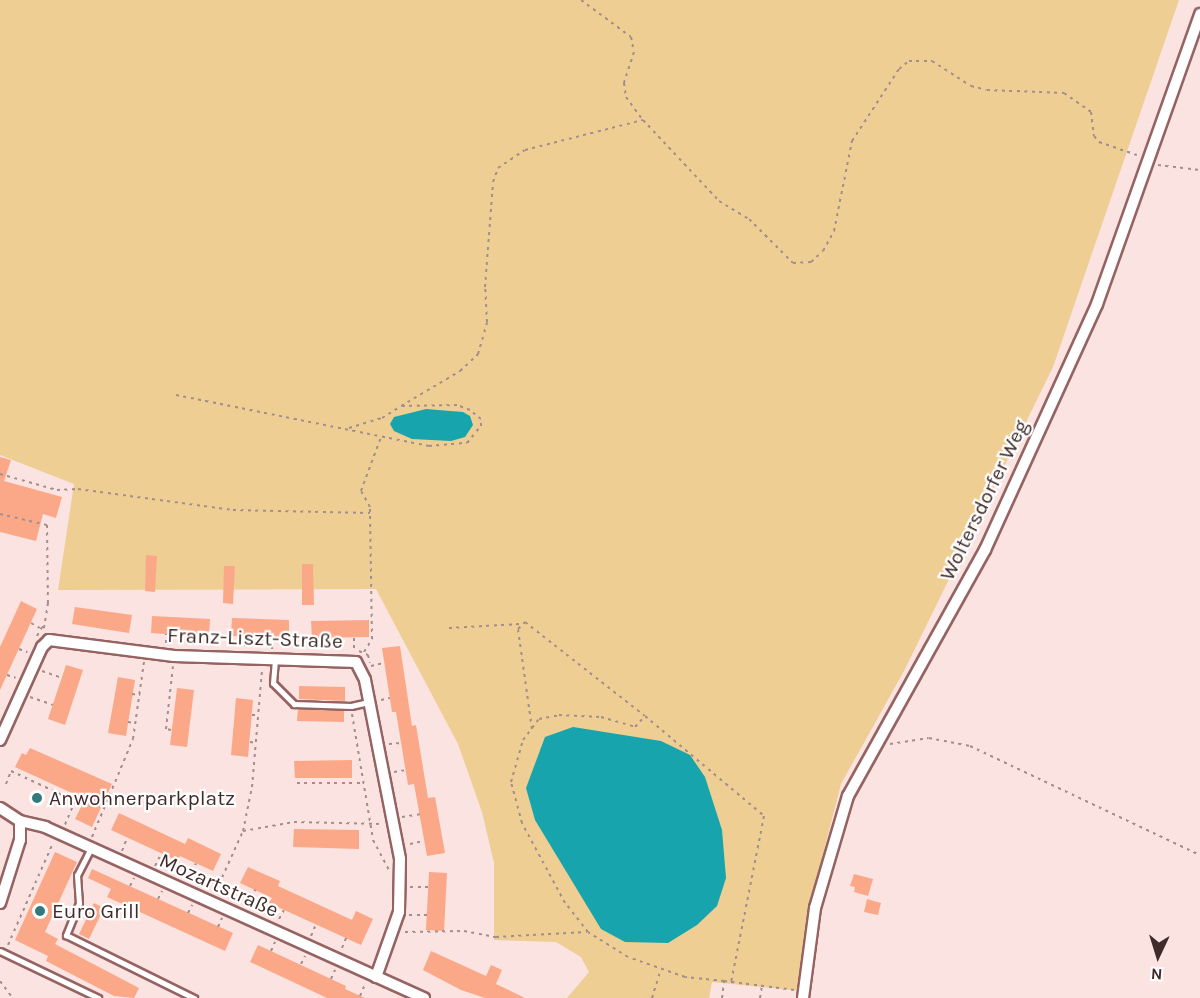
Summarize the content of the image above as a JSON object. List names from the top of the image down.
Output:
{
  "streets": {
    "street": ["Woltersdorfer Weg", "Franz-Liszt-Straße", "Mozartstraße"]
  },
  "crossings": [
    ["Franz-Liszt-Straße", "Mozartstraße"]
  ],
  "places": ["Anwohnerparkplatz", "Euro Grill"],
  "north": "bottom"
}
